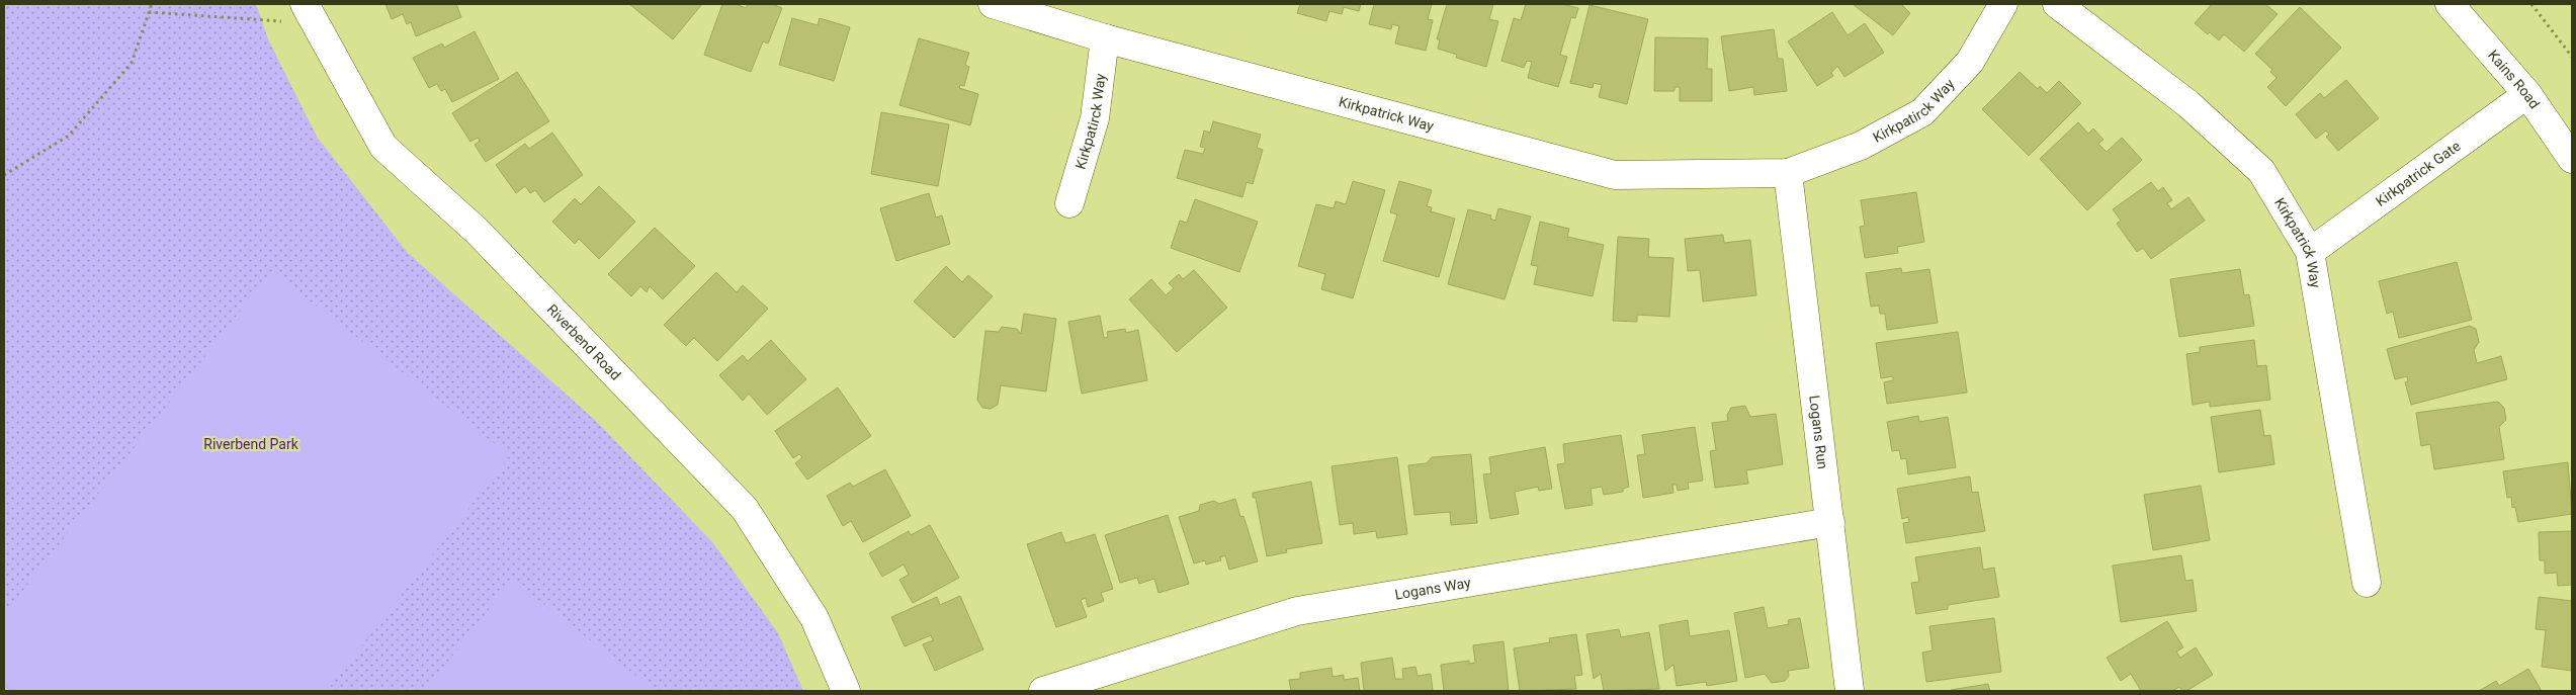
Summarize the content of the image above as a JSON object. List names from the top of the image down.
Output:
{
  "streets": {
    "street": [
      "Kains Road",
      "Kirkpatirck Way",
      "Kirkpatrick Way",
      "Kirkpatrick Gate",
      "Riverbend Road",
      "Logans Run",
      "Logans Way"
    ]
  },
  "crossings": [
    ["Kains Road", "Kirkpatrick Gate"],
    ["Kirkpatirck Way", "Kirkpatrick Way"],
    ["Kirkpatirck Way", "Logans Run"],
    ["Kirkpatrick Way", "Kirkpatrick Gate"],
    ["Kirkpatrick Way", "Logans Run"],
    ["Logans Run", "Logans Way"]
  ],
  "parks": ["Riverbend Park"]
}
